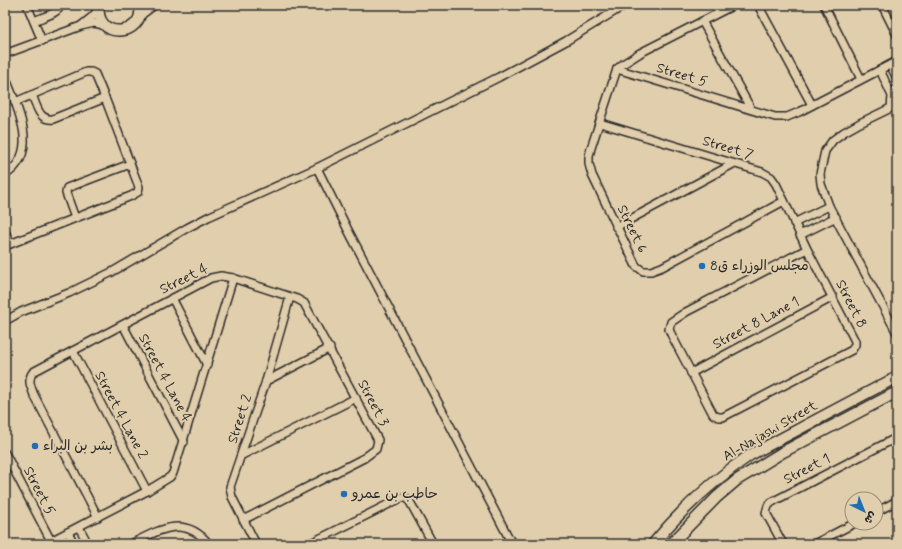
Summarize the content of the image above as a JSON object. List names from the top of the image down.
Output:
{
  "streets": {
    "main road": ["Al-Najashi Street"],
    "street": [
      "Street 5",
      "Street 7",
      "Street 6",
      "Street 4",
      "Street 8",
      "Street 8 Lane 1",
      "Street 4 Lane 4",
      "Street 3",
      "Street 4 Lane 2",
      "Street 2",
      "Street 1"
    ]
  },
  "crossings": [
    ["Street 5", "Street 6"],
    ["Street 7", "Street 6"],
    ["Street 7", "Street 8"],
    ["Street 4", "Street 4 Lane 4"],
    ["Street 4", "Street 3"],
    ["Street 4", "Street 4 Lane 2"],
    ["Street 8", "Street 8 Lane 1"],
    ["Street 3", "Street 2"]
  ],
  "places": ["مجلس الوزراء ق8", "بشر بن البراء", "حاطب بن عمرو"],
  "north": "bottom right"
}
